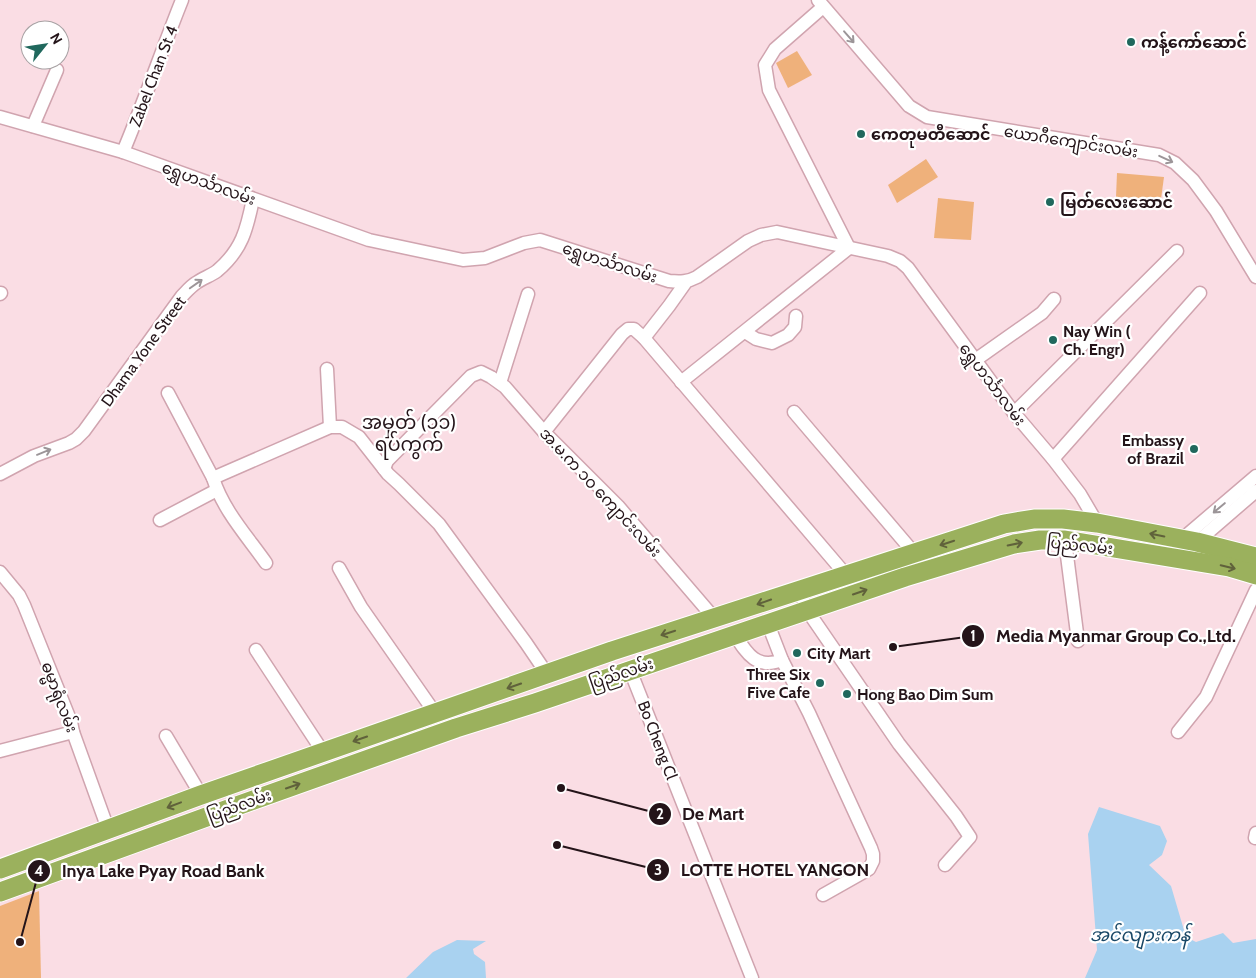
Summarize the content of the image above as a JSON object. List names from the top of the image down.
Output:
{
  "streets": {
    "highway": ["ပြည်လမ်း"],
    "street": [
      "Zabel Chan St 4",
      "ယောဂီကျောင်းလမ်း",
      "ရွှေဟင်္သာလမ်း",
      "Dhama Yone Street",
      "အ.မ.က ၁၀ ကျောင်းလမ်း",
      "ဓမ္မာရုံလမ်း",
      "Bo Cheng Cl"
    ]
  },
  "crossings": [
    ["Zabel Chan St 4", "ရွှေဟင်္သာလမ်း"],
    ["ရွှေဟင်္သာလမ်း", "Dhama Yone Street"],
    ["ရွှေဟင်္သာလမ်း", "ပြည်လမ်း"],
    ["အ.မ.က ၁၀ ကျောင်းလမ်း", "ပြည်လမ်း"],
    ["ပြည်လမ်း", "ဓမ္မာရုံလမ်း"],
    ["ပြည်လမ်း", "Bo Cheng Cl"]
  ],
  "one_way": ["ယောဂီကျောင်းလမ်း", "Dhama Yone Street"],
  "districts": ["အမှတ် (၁၁) ရပ်ကွက်"],
  "water": ["အင်လျားကန်"],
  "places": [
    "ကန့်ကော်ဆောင်",
    "ကေတုမတီဆောင်",
    "မြတ်လေးဆောင်",
    "Nay Win ( Ch. Engr)",
    "Embassy of Brazil",
    "Media Myanmar Group Co.,Ltd.",
    "City Mart",
    "Three Six Five Cafe",
    "Hong Bao Dim Sum",
    "De Mart",
    "LOTTE HOTEL YANGON",
    "Inya Lake Pyay Road Bank"
  ],
  "north": "top right"
}
